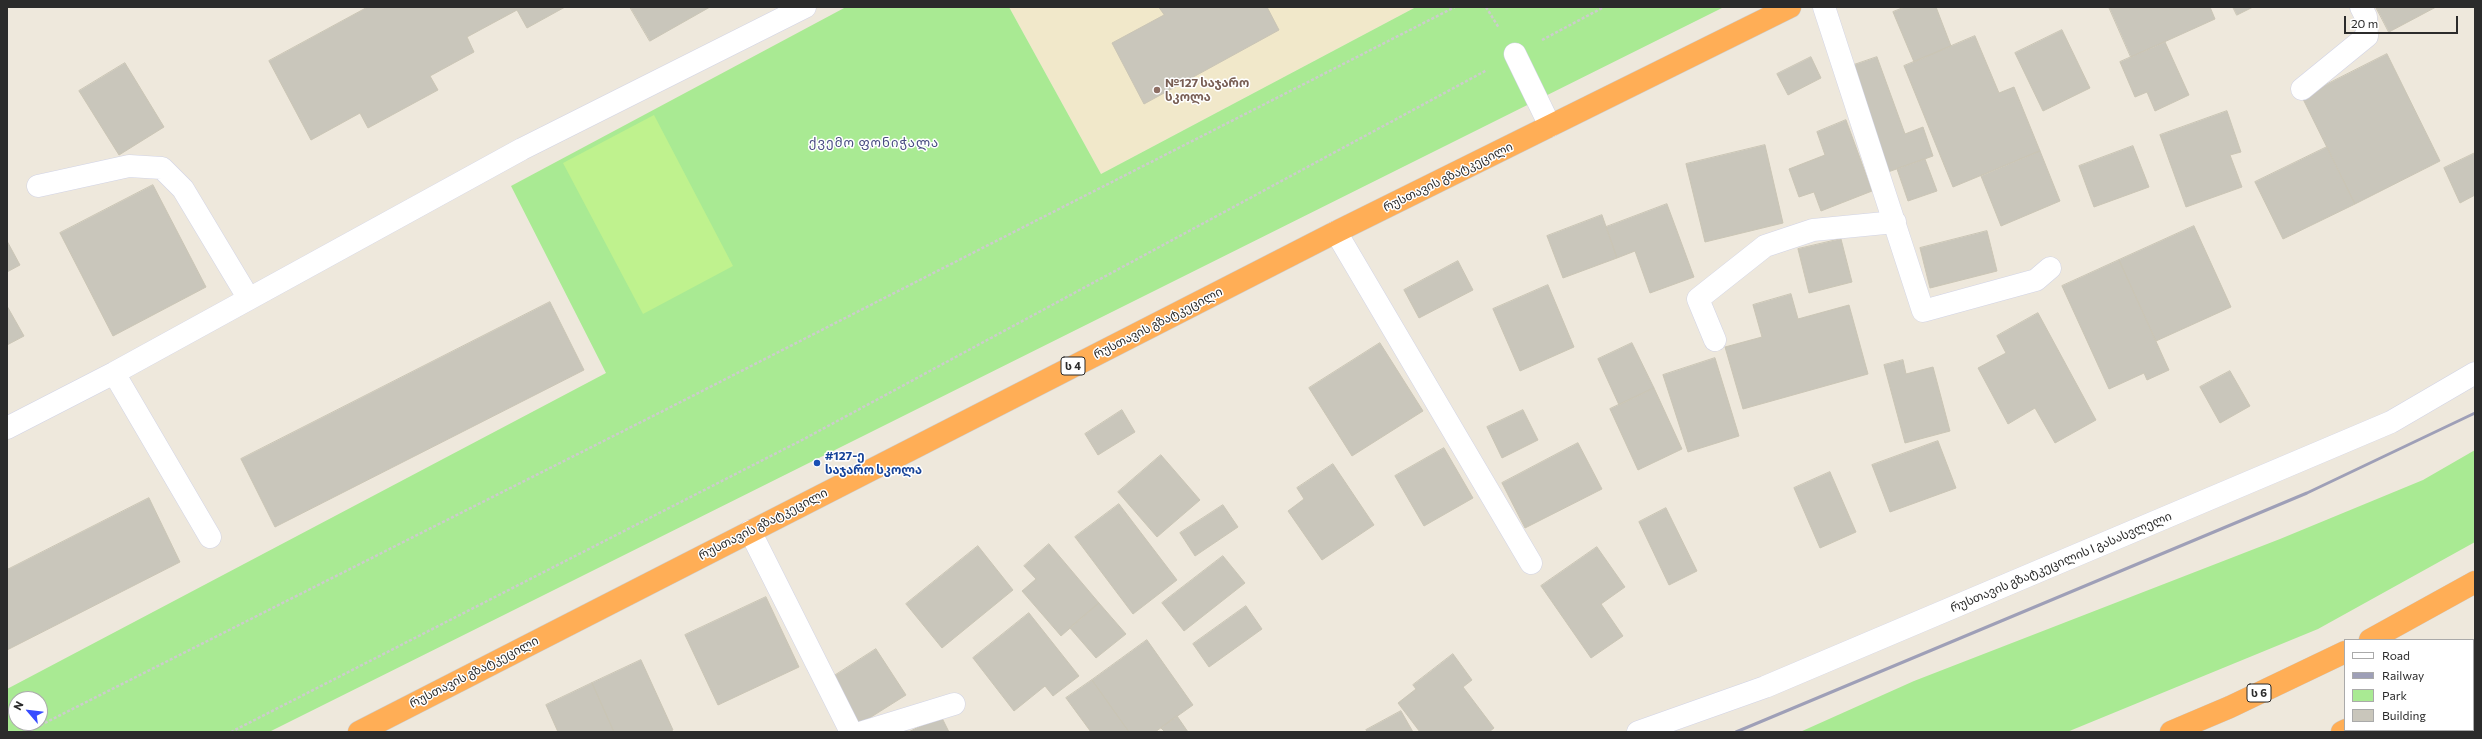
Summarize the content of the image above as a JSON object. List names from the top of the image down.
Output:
{
  "streets": {
    "highway": ["რუსთავის გზატკეცილი", "ს 4", "ს 6"],
    "street": ["რუსთავის გზატკეცილის I გასასვლელი"]
  },
  "districts": ["ქვემო ფონიჭალა"],
  "places": ["№127 საჯარო სკოლა", "#127-ე საჯარო სკოლა"],
  "legend": [
    "Road",
    "Railway",
    "Park",
    "Building"
  ],
  "scale_bar": "20 m",
  "north": "top left"
}
